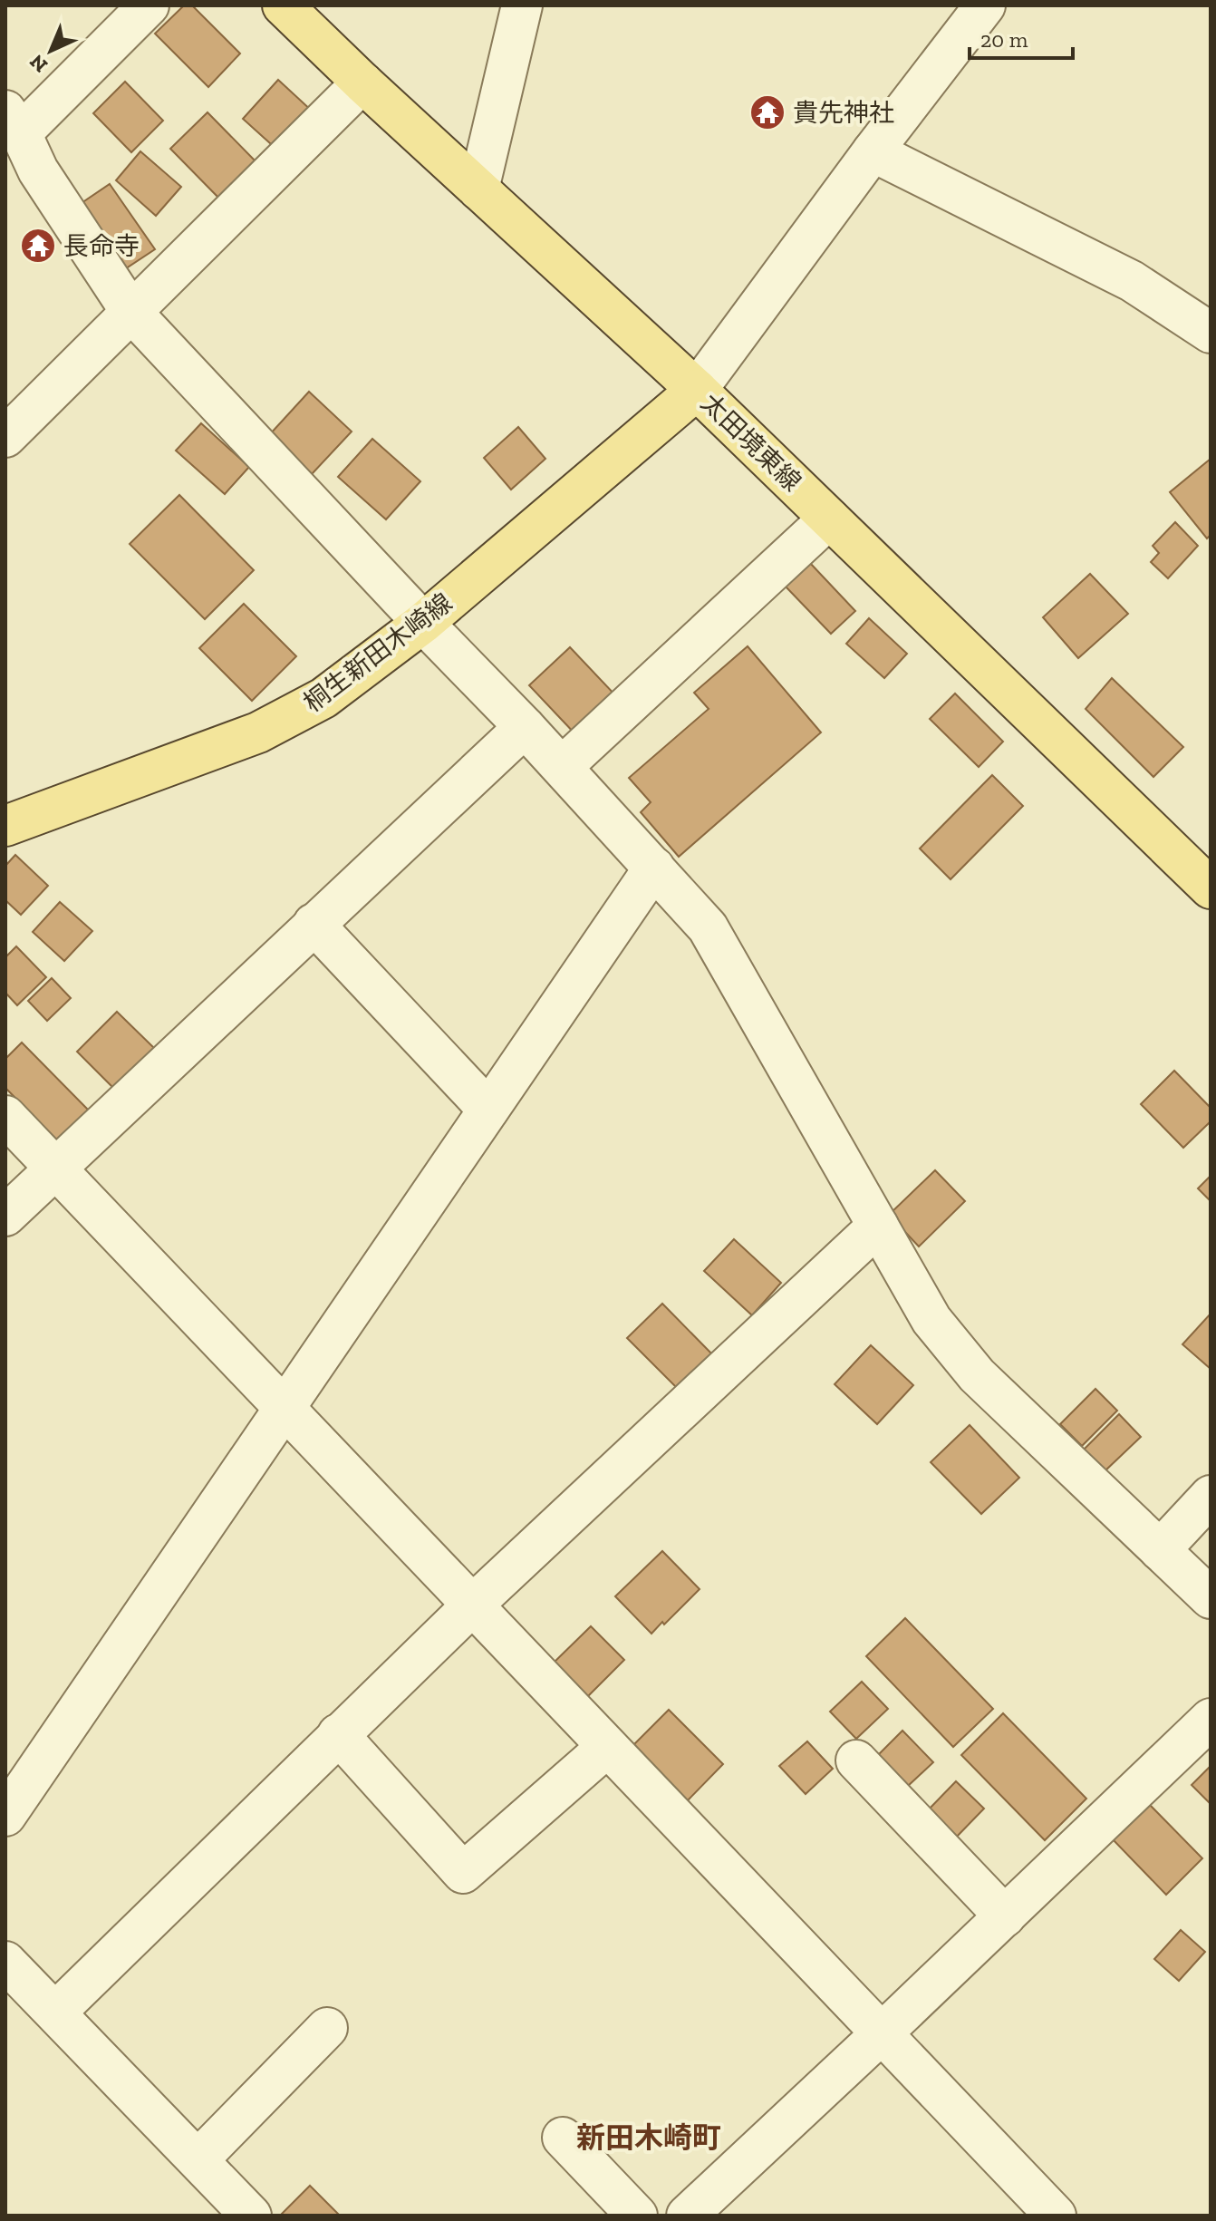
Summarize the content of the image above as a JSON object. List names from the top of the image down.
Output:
{
  "streets": {
    "main road": ["太田境東線", "桐生新田木崎線"]
  },
  "crossings": [
    ["太田境東線", "桐生新田木崎線"]
  ],
  "districts": ["新田木崎町"],
  "places": {
    "temple": ["貴先神社", "長命寺"]
  },
  "scale_bar": "20 m",
  "north": "bottom left"
}
